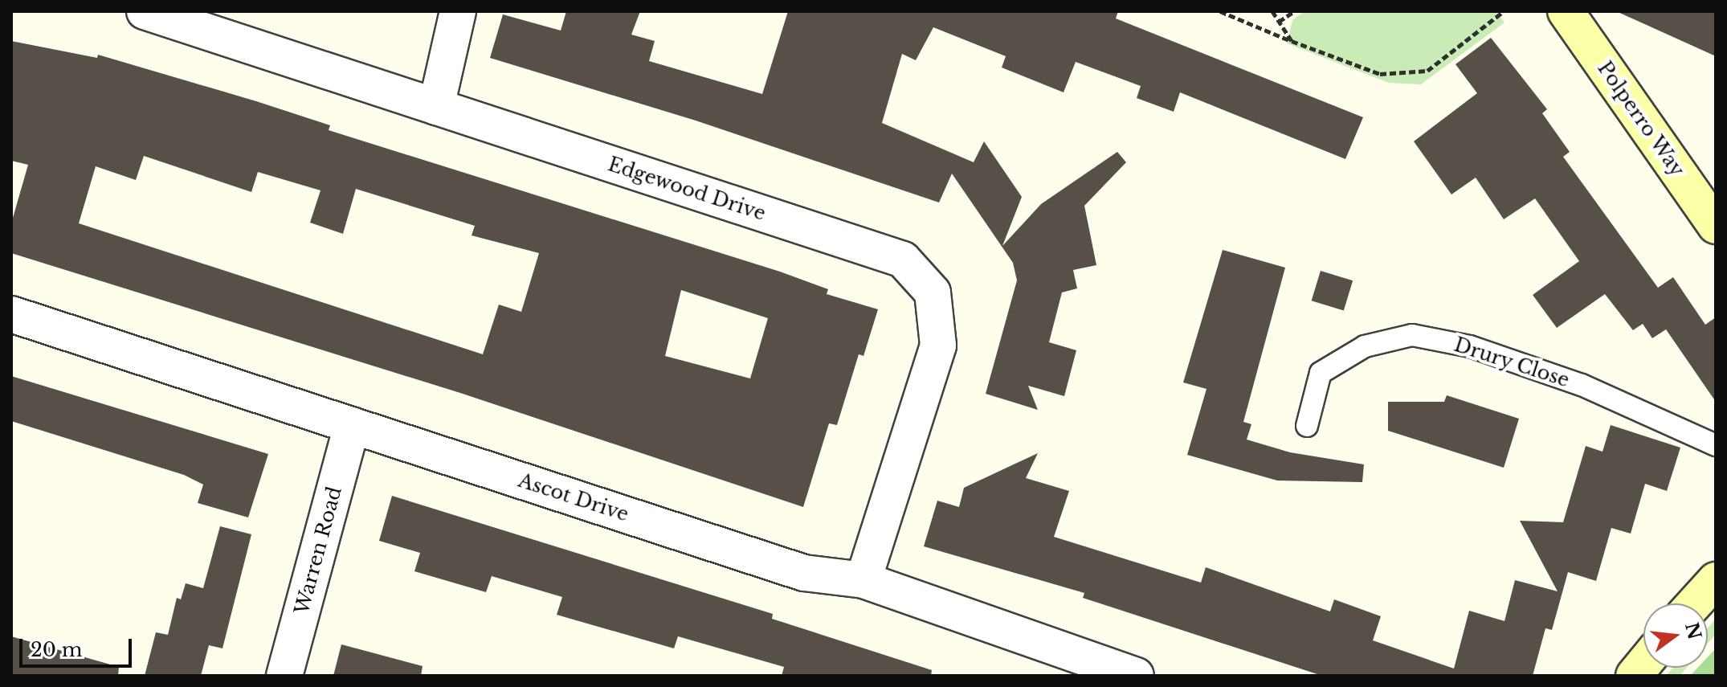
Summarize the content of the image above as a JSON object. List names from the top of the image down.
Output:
{
  "streets": {
    "street": [
      "Polperro Way",
      "Edgewood Drive",
      "Ascot Drive",
      "Warren Road"
    ],
    "lane": ["Drury Close"]
  },
  "crossings": [
    ["Edgewood Drive", "Ascot Drive"],
    ["Ascot Drive", "Warren Road"]
  ],
  "scale_bar": "20 m",
  "north": "right"
}
